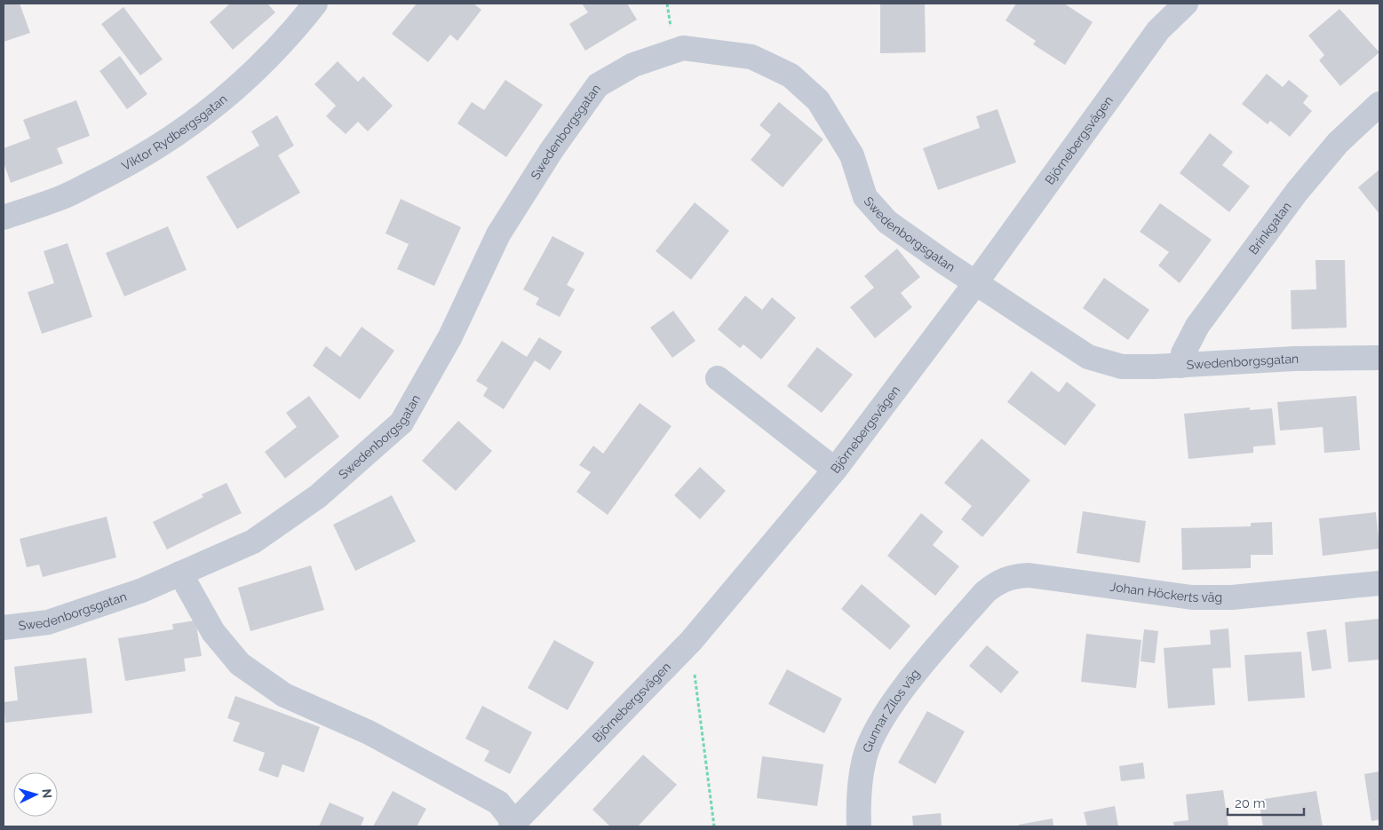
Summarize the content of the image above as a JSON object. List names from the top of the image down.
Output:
{
  "streets": {
    "street": [
      "Viktor Rydbergsgatan",
      "Swedenborgsgatan",
      "Björnebergsvägen",
      "Brinkgatan",
      "Johan Höckerts väg",
      "Gunnar Zilos väg"
    ]
  },
  "crossings": [
    ["Swedenborgsgatan", "Björnebergsvägen"],
    ["Swedenborgsgatan", "Brinkgatan"],
    ["Johan Höckerts väg", "Gunnar Zilos väg"]
  ],
  "scale_bar": "20 m",
  "north": "right"
}
